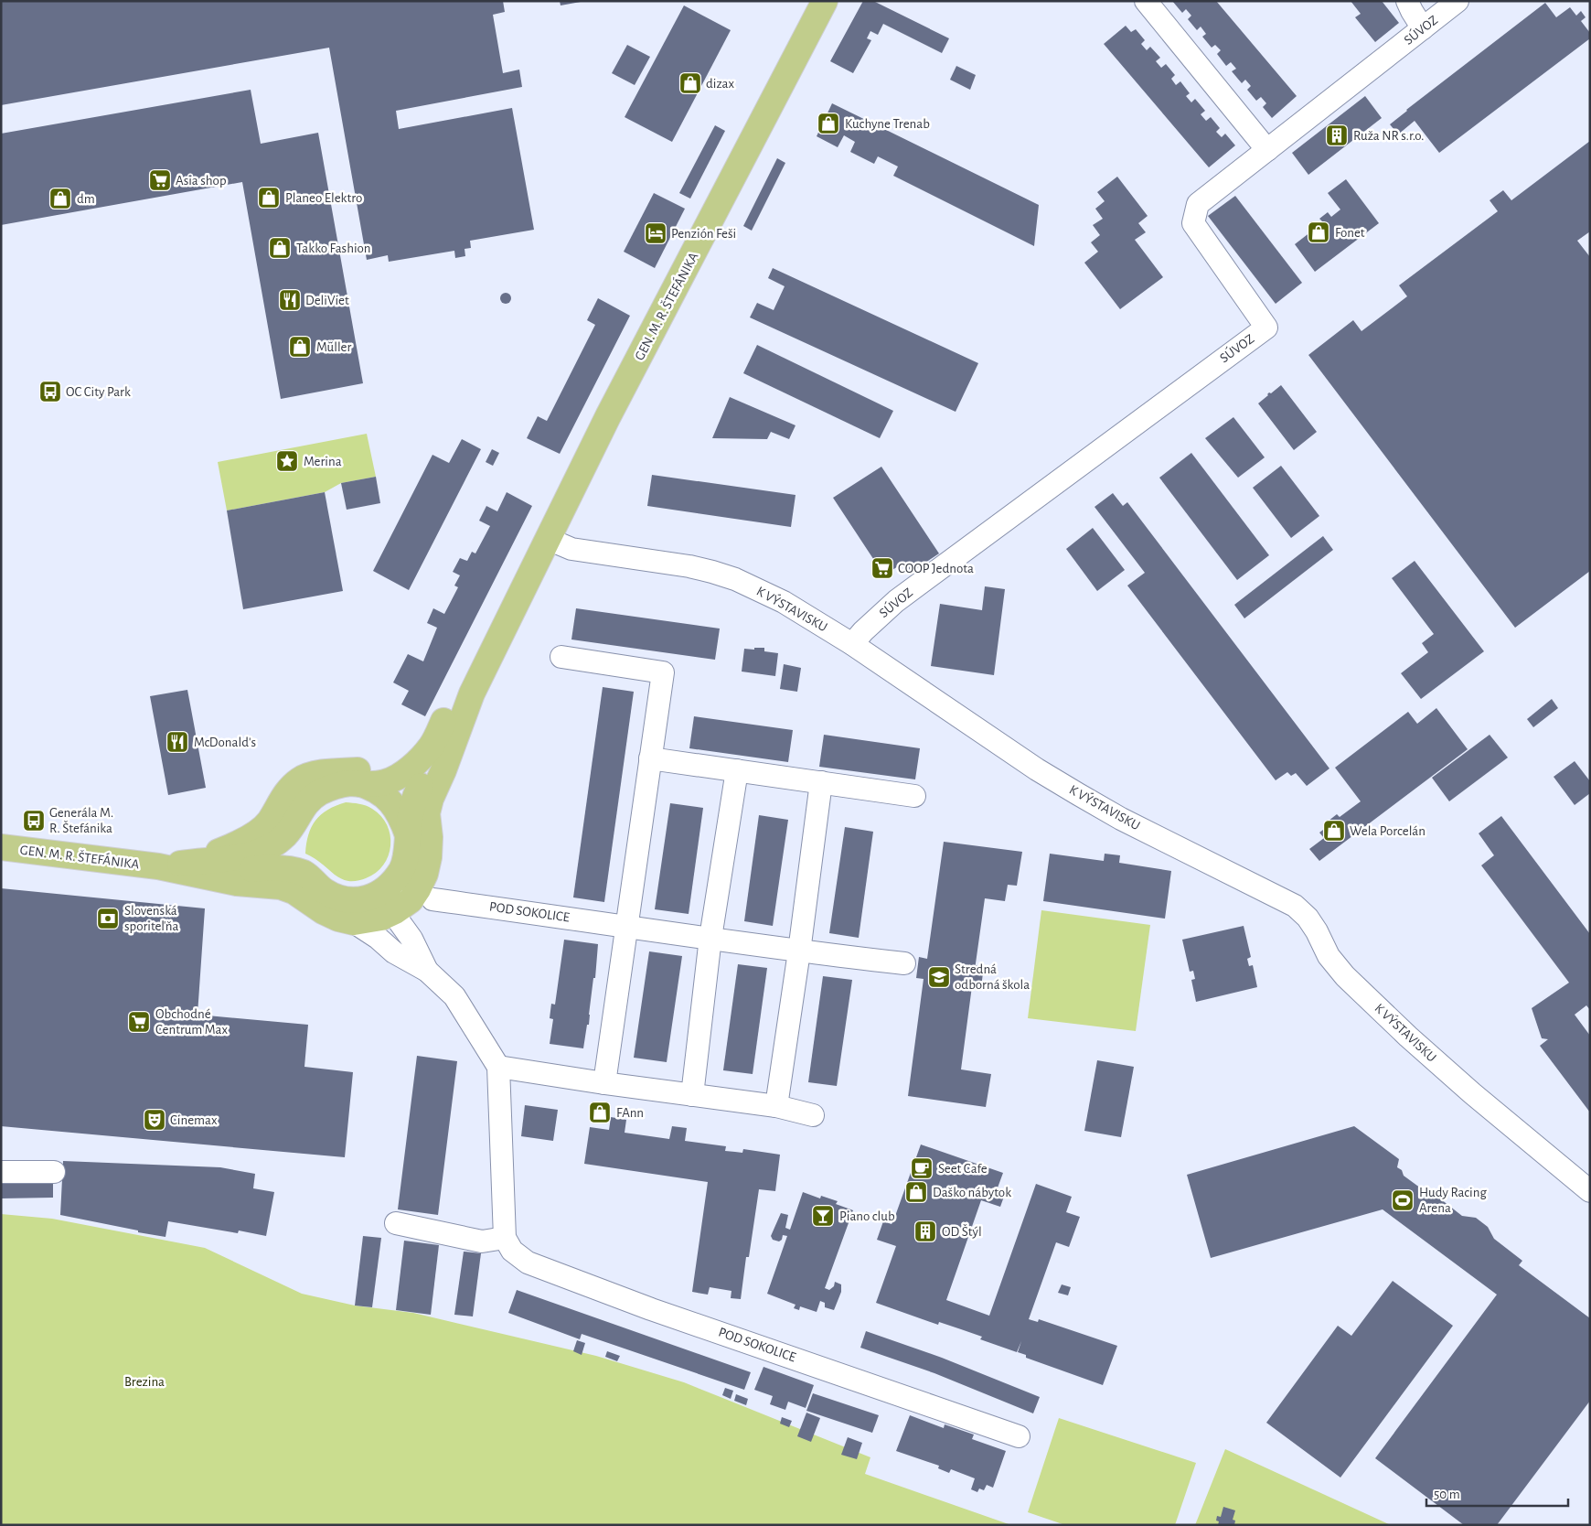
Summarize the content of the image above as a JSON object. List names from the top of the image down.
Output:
{
  "streets": {
    "main road": ["GEN. M. R. ŠTEFÁNIKA"],
    "street": ["SÚVOZ", "K VÝSTAVISKU", "POD SOKOLICE"]
  },
  "crossings": [
    ["SÚVOZ", "K VÝSTAVISKU"],
    ["GEN. M. R. ŠTEFÁNIKA", "K VÝSTAVISKU"],
    ["GEN. M. R. ŠTEFÁNIKA", "POD SOKOLICE"]
  ],
  "parks": ["Brezina"],
  "places": {
    "shop": [
      "dizax",
      "Kuchyne Trenab",
      "Planeo Elektro",
      "dm",
      "Fonet",
      "Takko Fashion",
      "Müller",
      "Wela Porcelán",
      "FAnn",
      "Daško nábytok"
    ],
    "building": ["Ruža NR s.r.o.", "OD Štýl"],
    "supermarket": ["Asia shop", "COOP Jednota", "Obchodné Centrum Max"],
    "hotel": ["Penzión Feši"],
    "restaurant": ["DeliViet", "McDonald's"],
    "bus stop": ["OC City Park", "Generála M. R. Štefánika"],
    "place": ["Merina"],
    "bank": ["Slovenská sporiteľňa"],
    "school or university": ["Stredná odborná škola"],
    "theatre": ["Cinemax"],
    "cafe": ["Seet Cafe"],
    "sports": ["Hudy Racing Arena"],
    "bar": ["Piano club"]
  },
  "scale_bar": "50 m"
}
